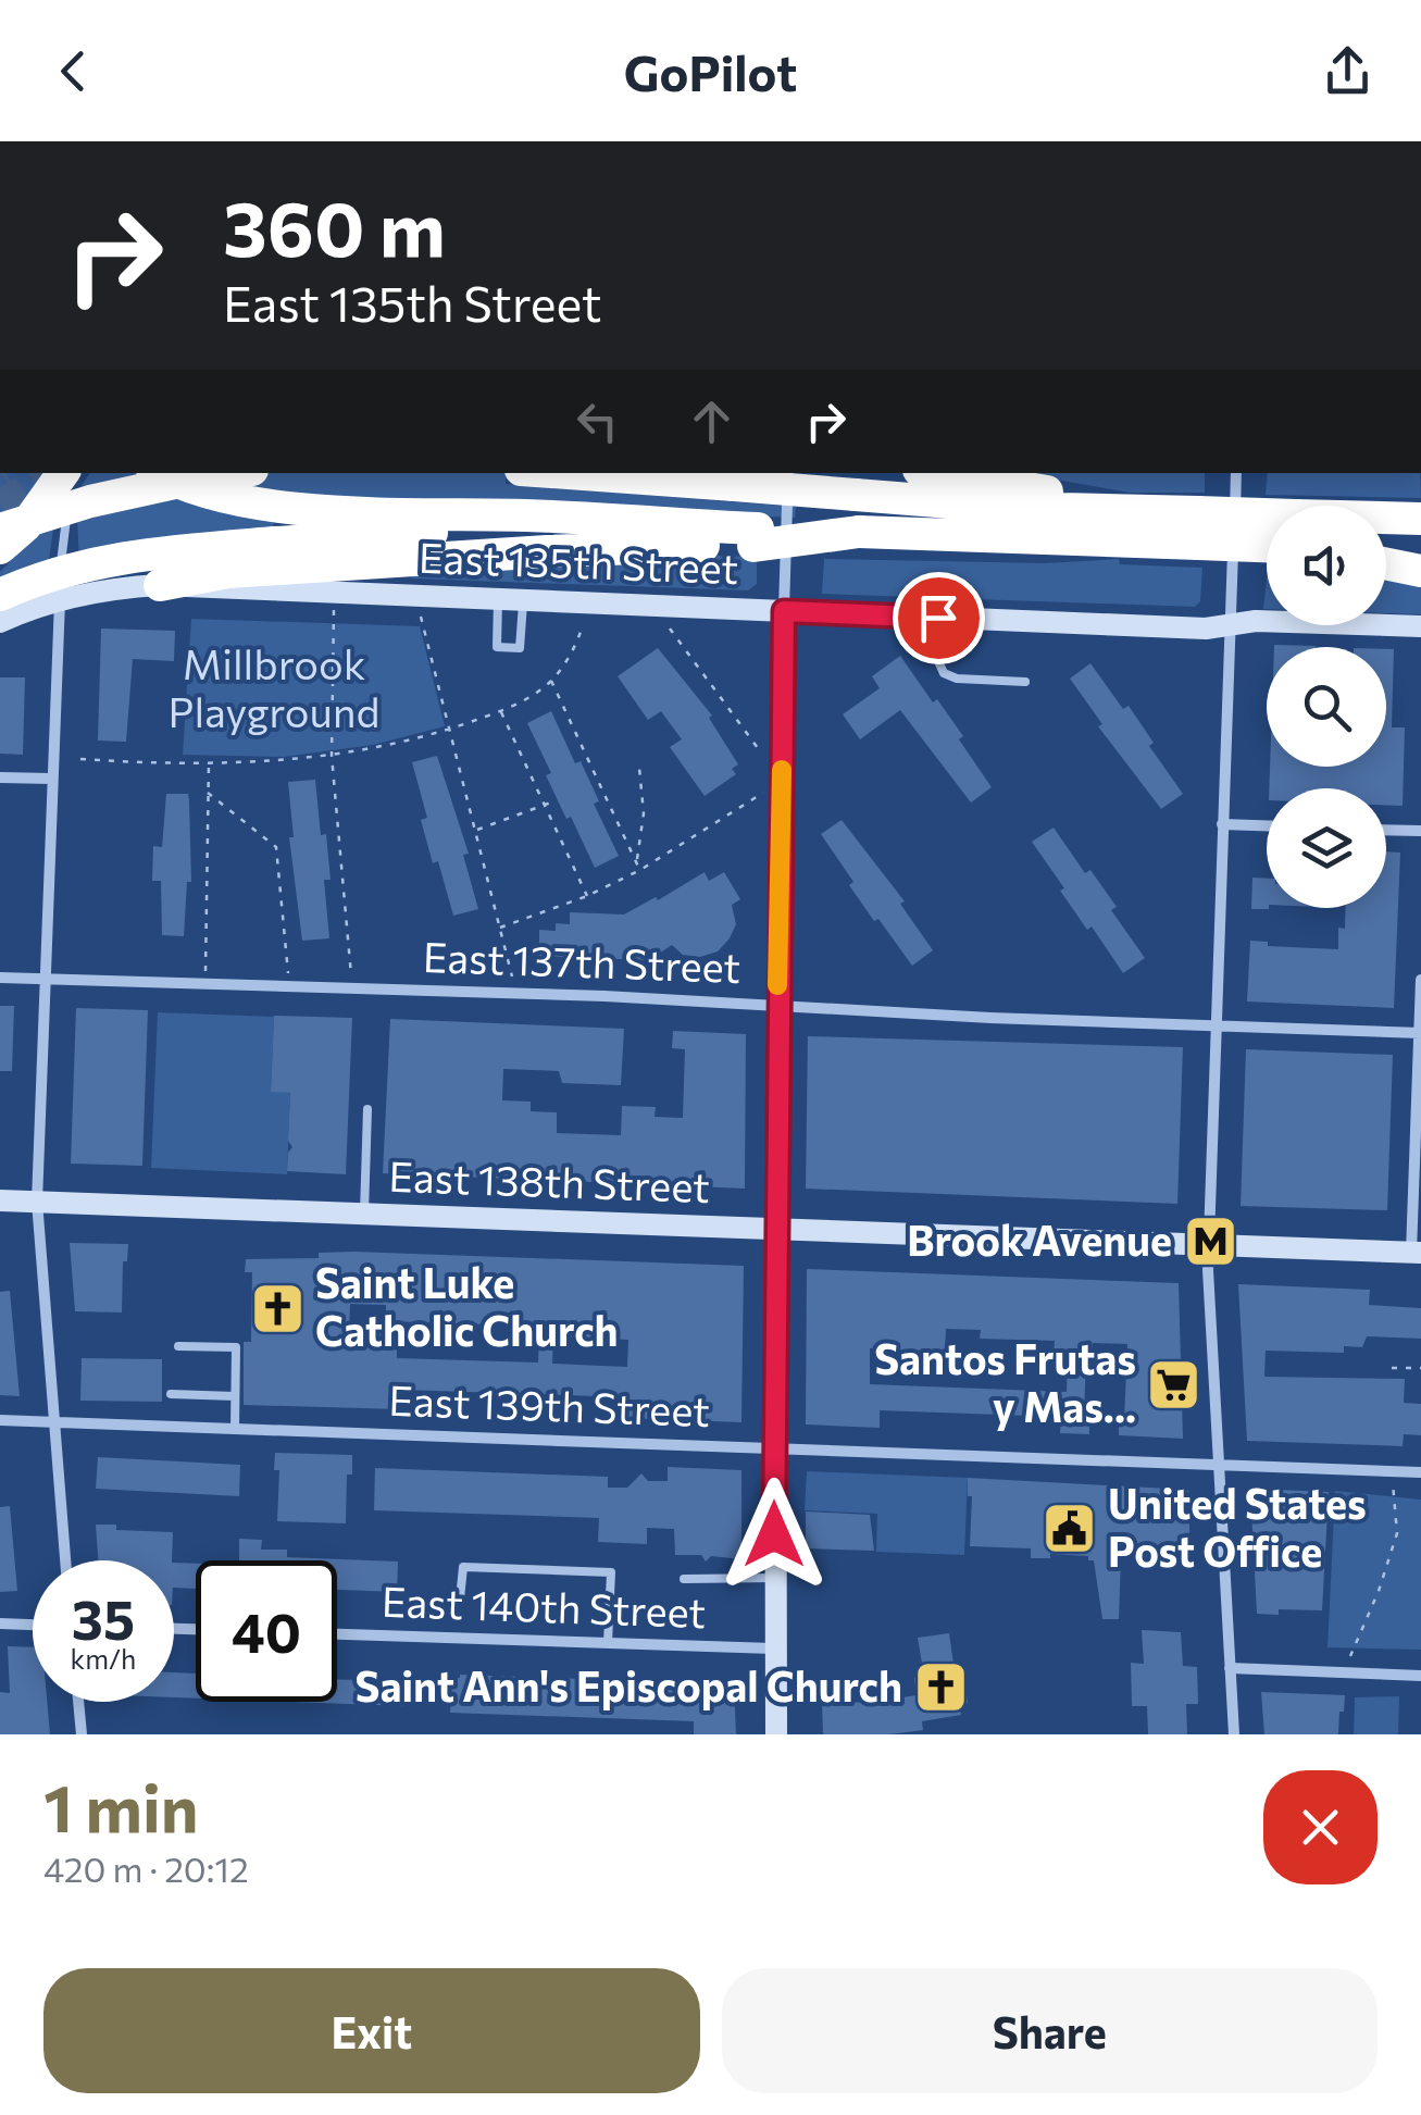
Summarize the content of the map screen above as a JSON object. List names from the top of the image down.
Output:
{
  "streets": {
    "main road": ["East 135th Street", "East 138th Street"],
    "street": ["East 137th Street", "East 139th Street", "East 140th Street"]
  },
  "parks": ["Millbrook Playground"],
  "places": {
    "metro station": ["Brook Avenue"],
    "church": ["Saint Luke Catholic Church", "Saint Ann's Episcopal Church"],
    "supermarket": ["Santos Frutas y Mas..."],
    "public building": ["United States Post Office"]
  },
  "page": {
    "header": "GoPilot",
    "turn": ["360 m", "East 135th Street"],
    "speed": "35 km/h",
    "limit": "40",
    "heading": ["1 min", "420 m · 20:12"],
    "buttons": ["Exit", "Share"]
  }
}
